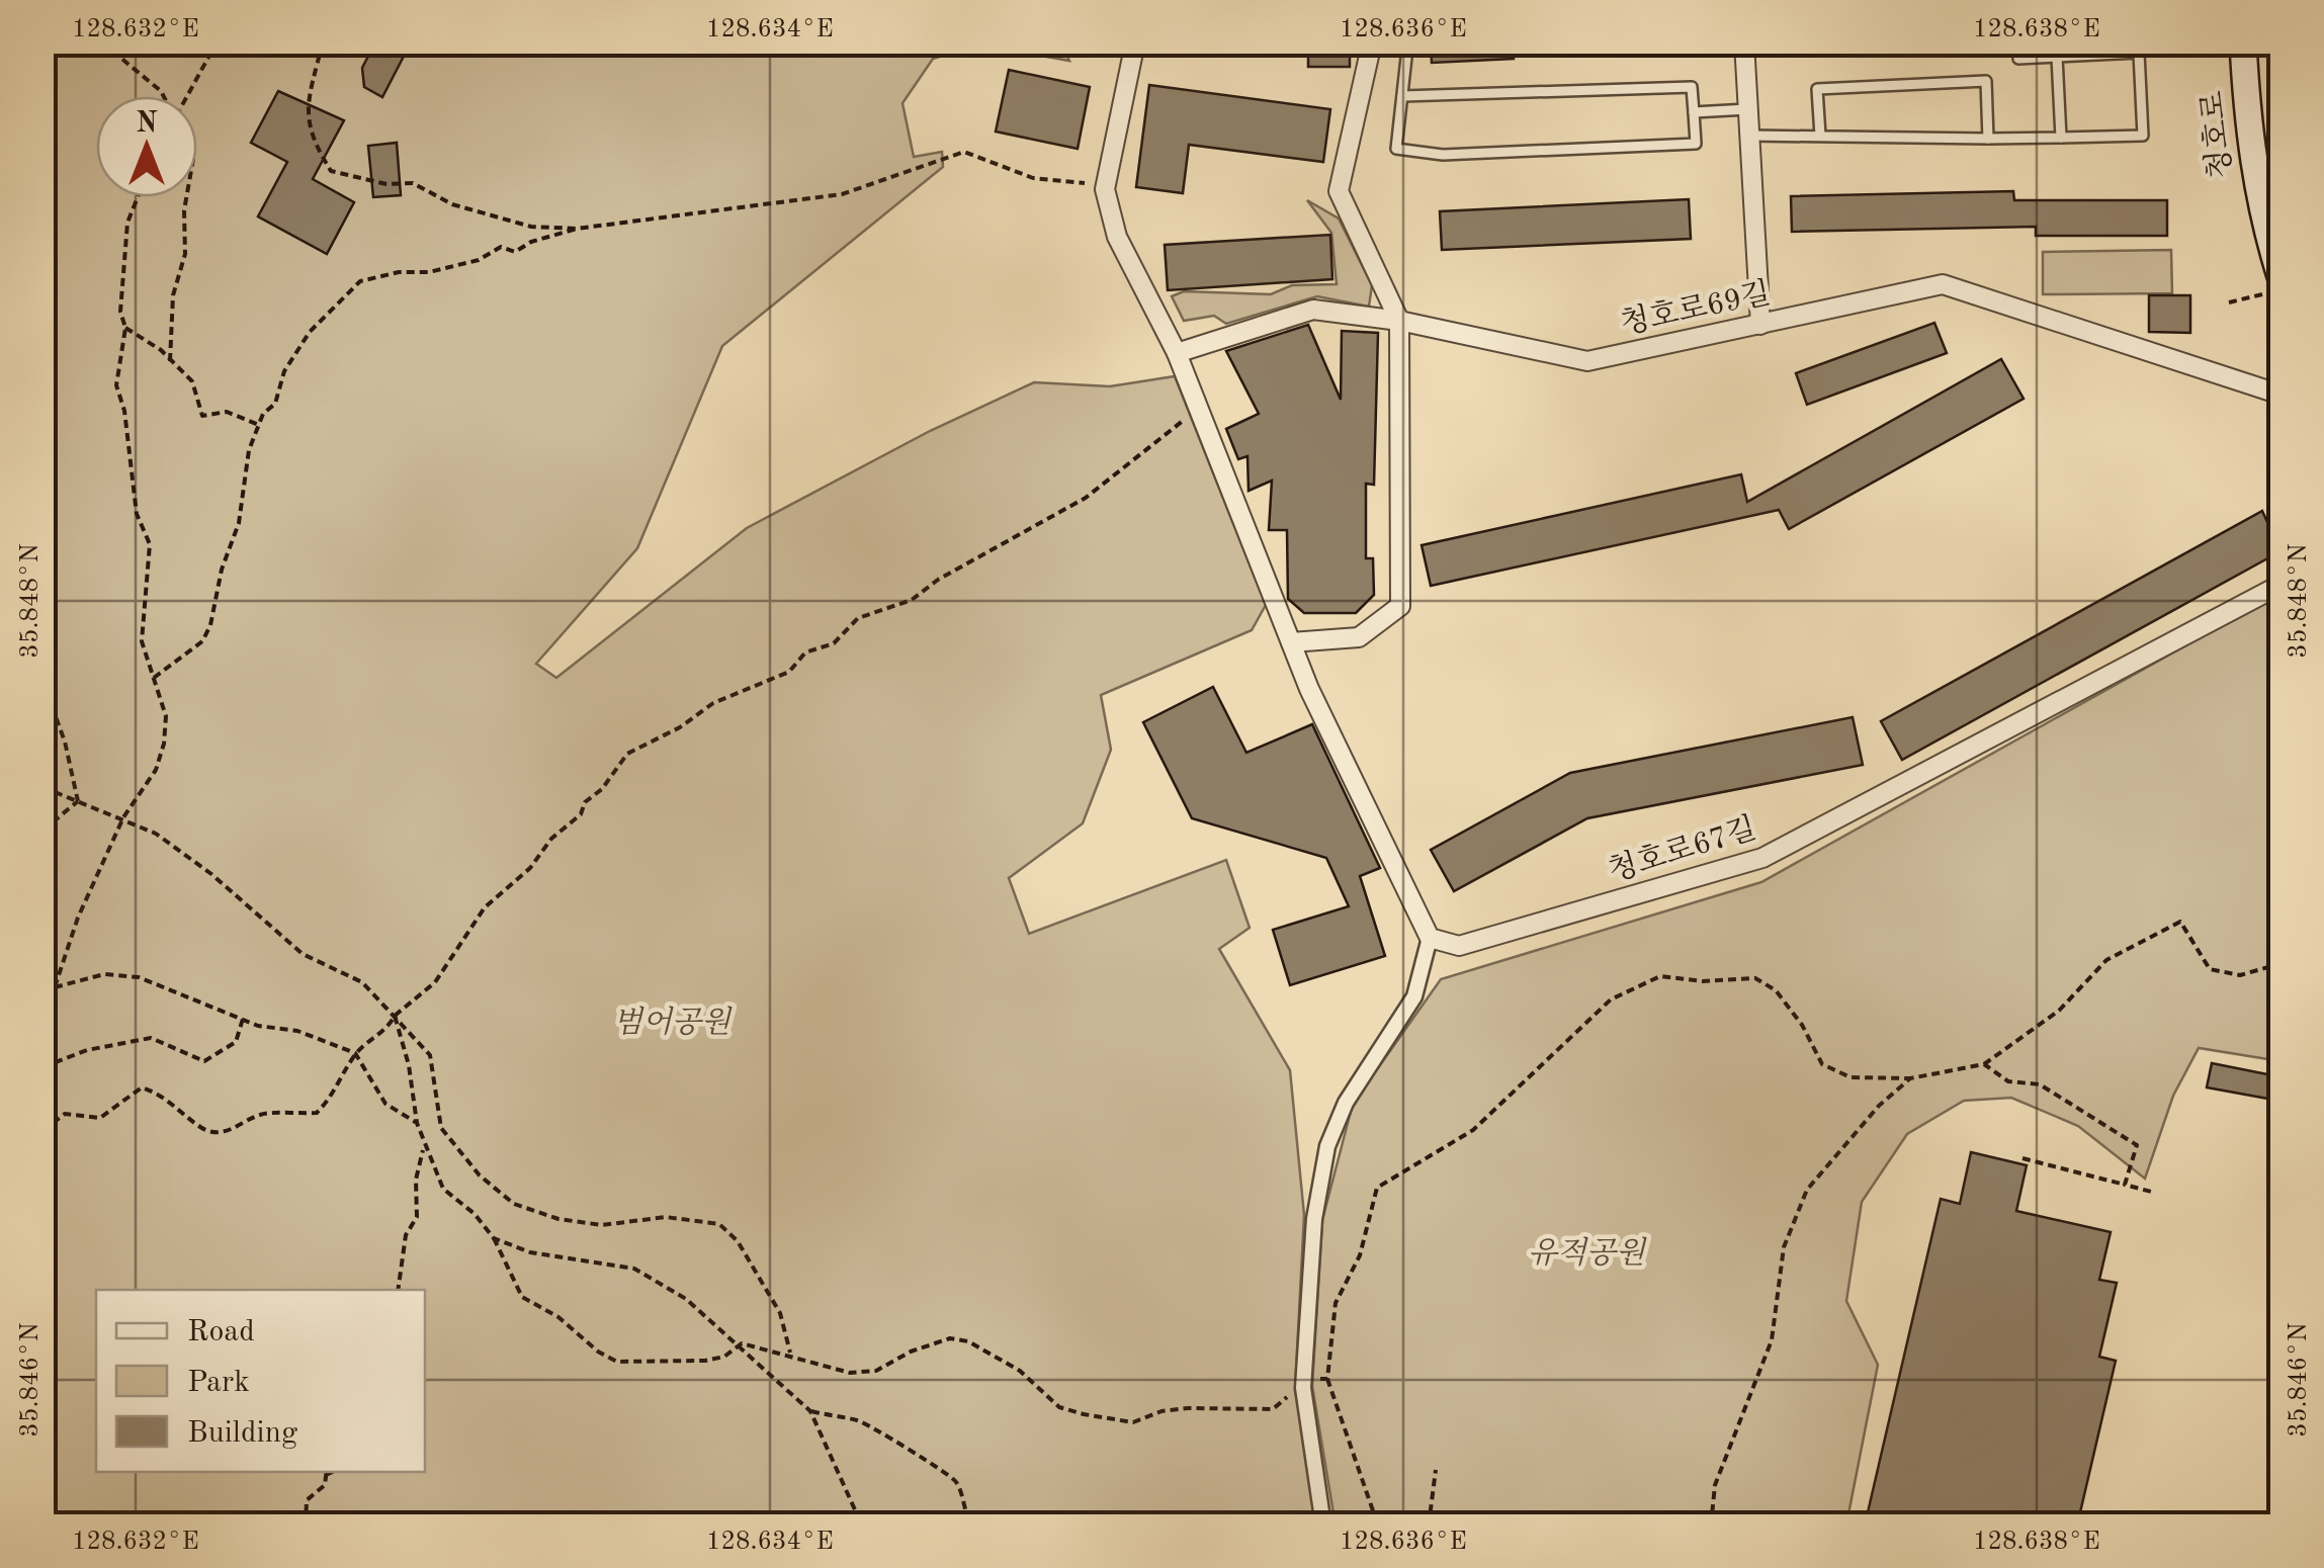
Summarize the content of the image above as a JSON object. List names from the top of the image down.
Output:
{
  "streets": {
    "main road": ["청호로"],
    "street": ["청호로69길", "청호로67길"]
  },
  "parks": ["범어공원", "유적공원"],
  "legend": ["Road", "Park", "Building"],
  "north": "top",
  "coordinates": [
    "128.632°E",
    "128.634°E",
    "128.636°E",
    "128.638°E",
    "35.848°N",
    "35.846°N"
  ]
}
